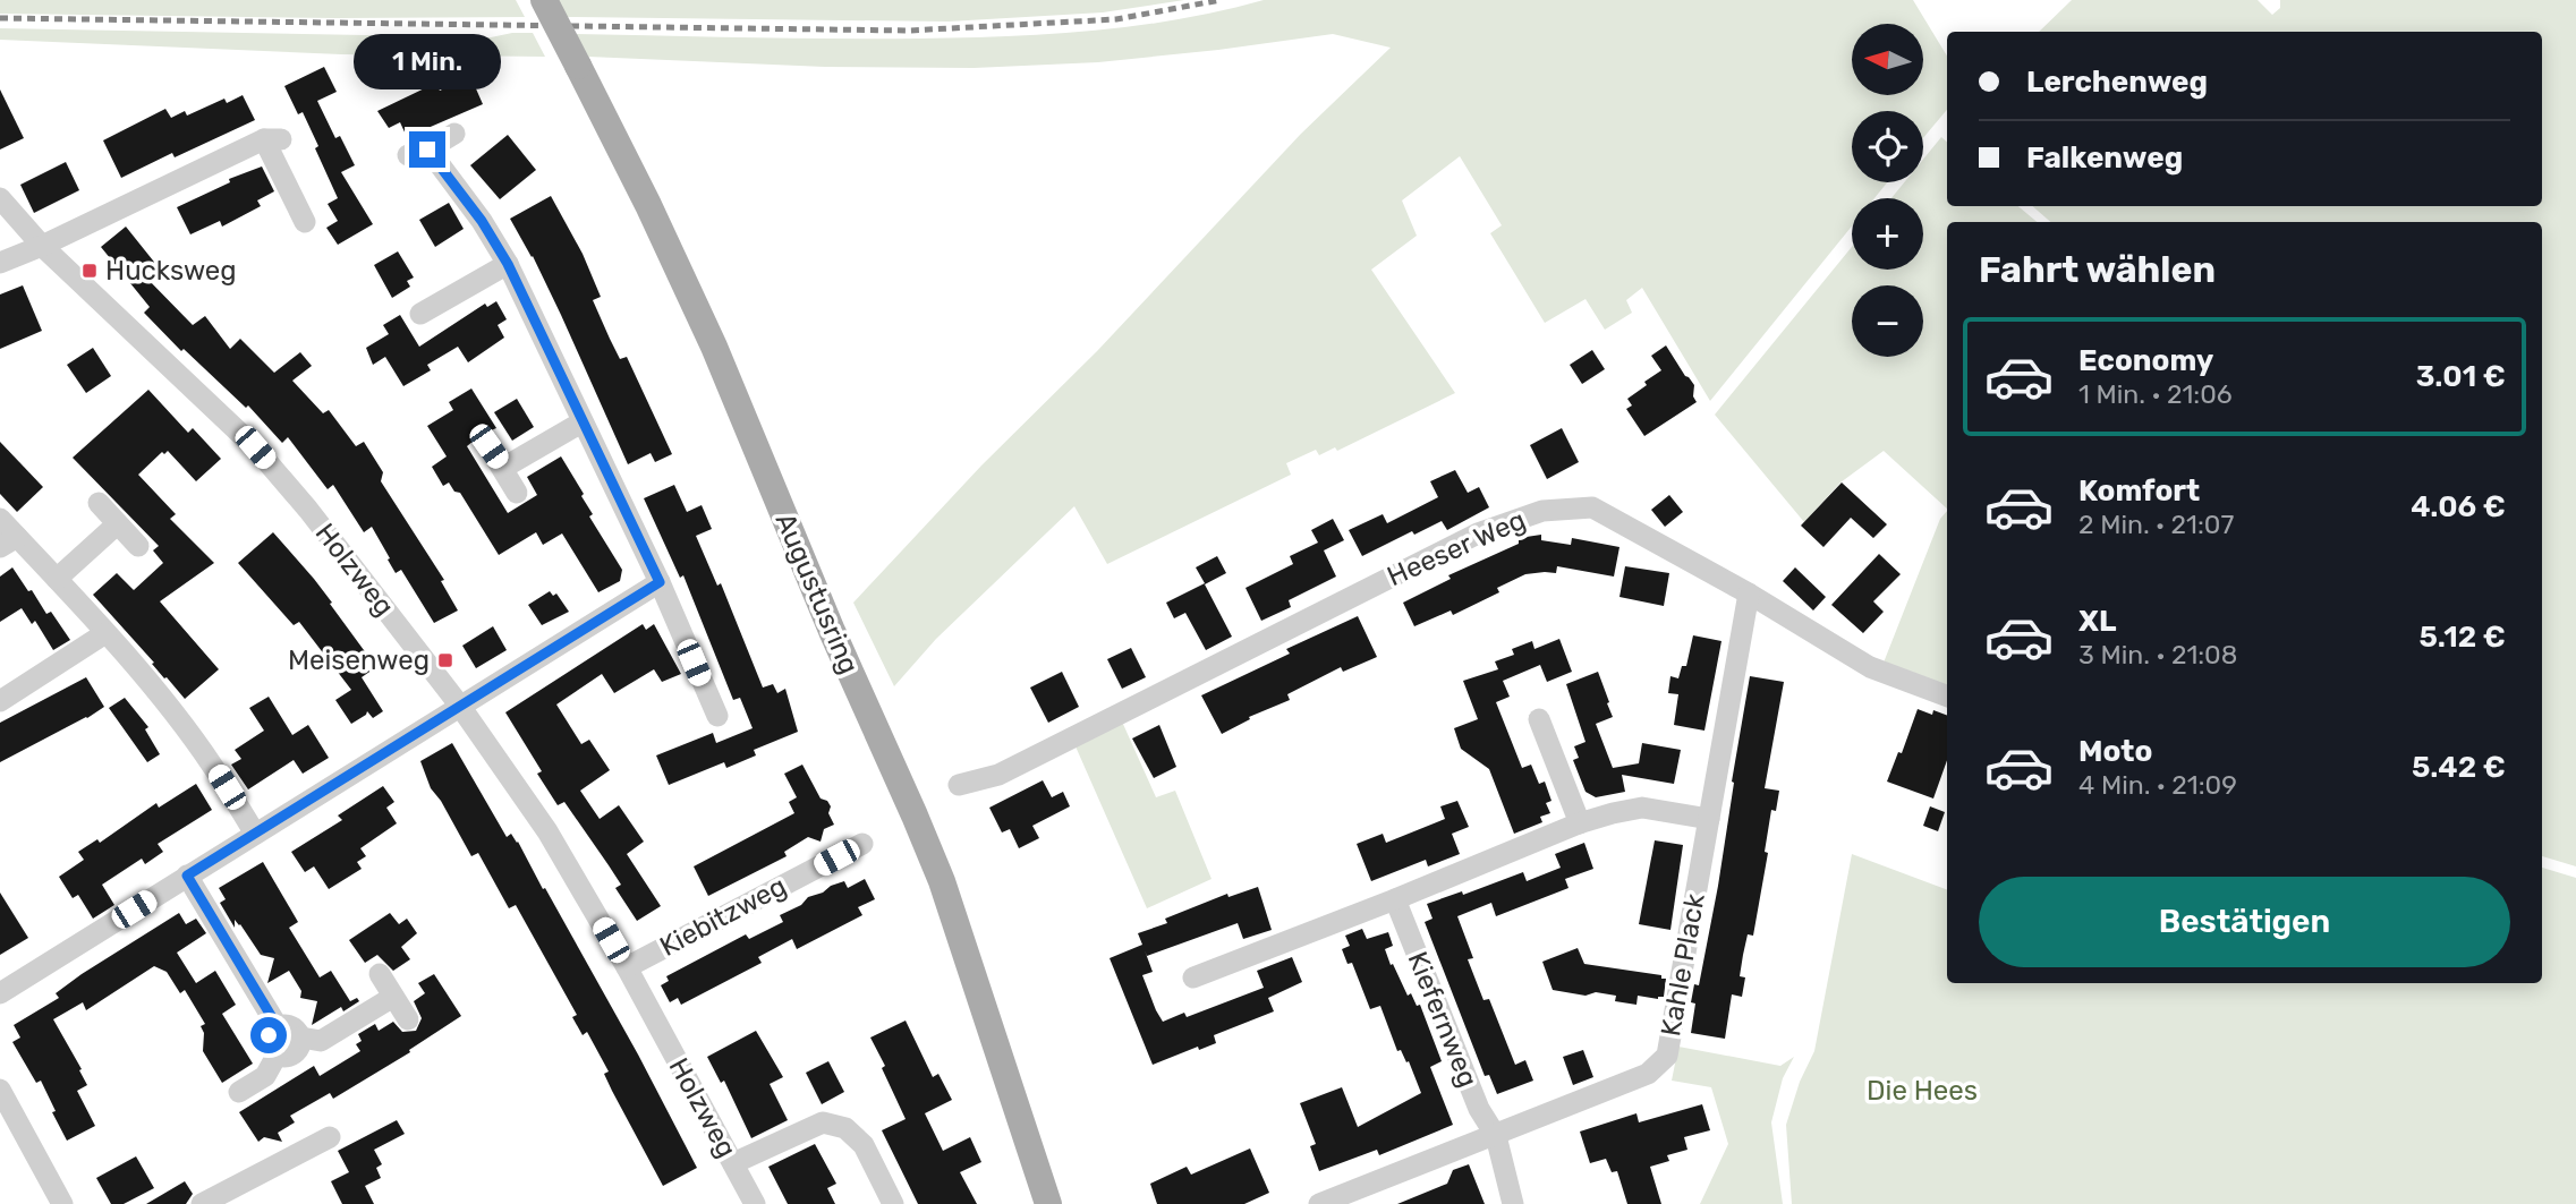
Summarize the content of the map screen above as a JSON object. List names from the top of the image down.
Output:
{
  "streets": {
    "main road": ["Augustusring"],
    "street": [
      "Heeser Weg",
      "Holzweg",
      "Kiebitzweg",
      "Kahle Plack",
      "Kiefernweg"
    ]
  },
  "crossings": [
    ["Heeser Weg", "Kahle Plack"],
    ["Holzweg", "Kiebitzweg"],
    ["Kahle Plack", "Kiefernweg"]
  ],
  "parks": ["Die Hees"],
  "places": {
    "transit": ["Hucksweg", "Meisenweg"]
  },
  "north": "left",
  "page": {
    "map_buttons": ["+", "−"],
    "banner": ["Lerchenweg", "Falkenweg"],
    "bubble": "1 Min.",
    "heading": "Fahrt wählen",
    "list": [
      {
        "name": "Economy",
        "note": "1 Min. · 21:06",
        "value": "3.01 €"
      },
      {
        "name": "Komfort",
        "note": "2 Min. · 21:07",
        "value": "4.06 €"
      },
      {
        "name": "XL",
        "note": "3 Min. · 21:08",
        "value": "5.12 €"
      },
      {
        "name": "Moto",
        "note": "4 Min. · 21:09",
        "value": "5.42 €"
      }
    ],
    "buttons": "Bestätigen"
  }
}
